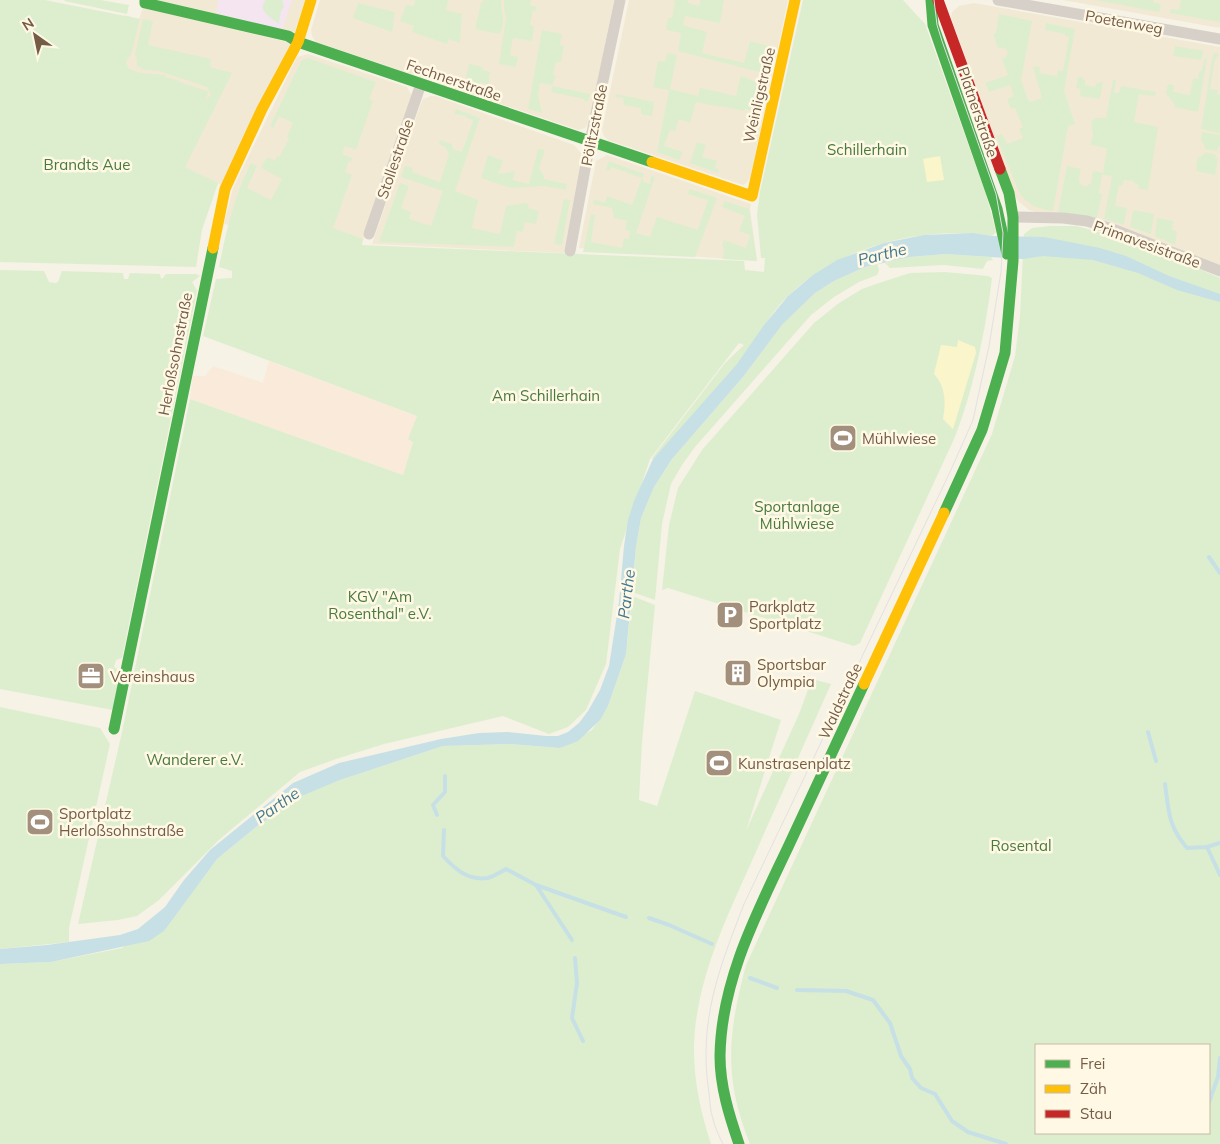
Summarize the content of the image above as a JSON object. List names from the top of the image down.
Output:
{
  "streets": {
    "street": [
      "Poetenweg",
      "Fechnerstraße",
      "Weinligstraße",
      "Platnerstraße",
      "Pölitzstraße",
      "Stollestraße",
      "Primavesistraße",
      "Herloßsohnstraße",
      "Waldstraße"
    ]
  },
  "crossings": [
    ["Fechnerstraße", "Weinligstraße"],
    ["Fechnerstraße", "Pölitzstraße"],
    ["Fechnerstraße", "Stollestraße"],
    ["Fechnerstraße", "Herloßsohnstraße"],
    ["Platnerstraße", "Primavesistraße"],
    ["Platnerstraße", "Waldstraße"],
    ["Primavesistraße", "Waldstraße"]
  ],
  "water": ["Parthe"],
  "parks": [
    "Schillerhain",
    "Brandts Aue",
    "Am Schillerhain",
    "Sportanlage Mühlwiese",
    "KGV \"Am Rosenthal\" e.V.",
    "Wanderer e.V.",
    "Rosental"
  ],
  "places": {
    "sports": ["Mühlwiese", "Kunstrasenplatz", "Sportplatz Herloßsohnstraße"],
    "parking": ["Parkplatz Sportplatz"],
    "building": ["Sportsbar Olympia"],
    "office": ["Vereinshaus"]
  },
  "legend": ["Frei", "Zäh", "Stau"],
  "north": "top left"
}
